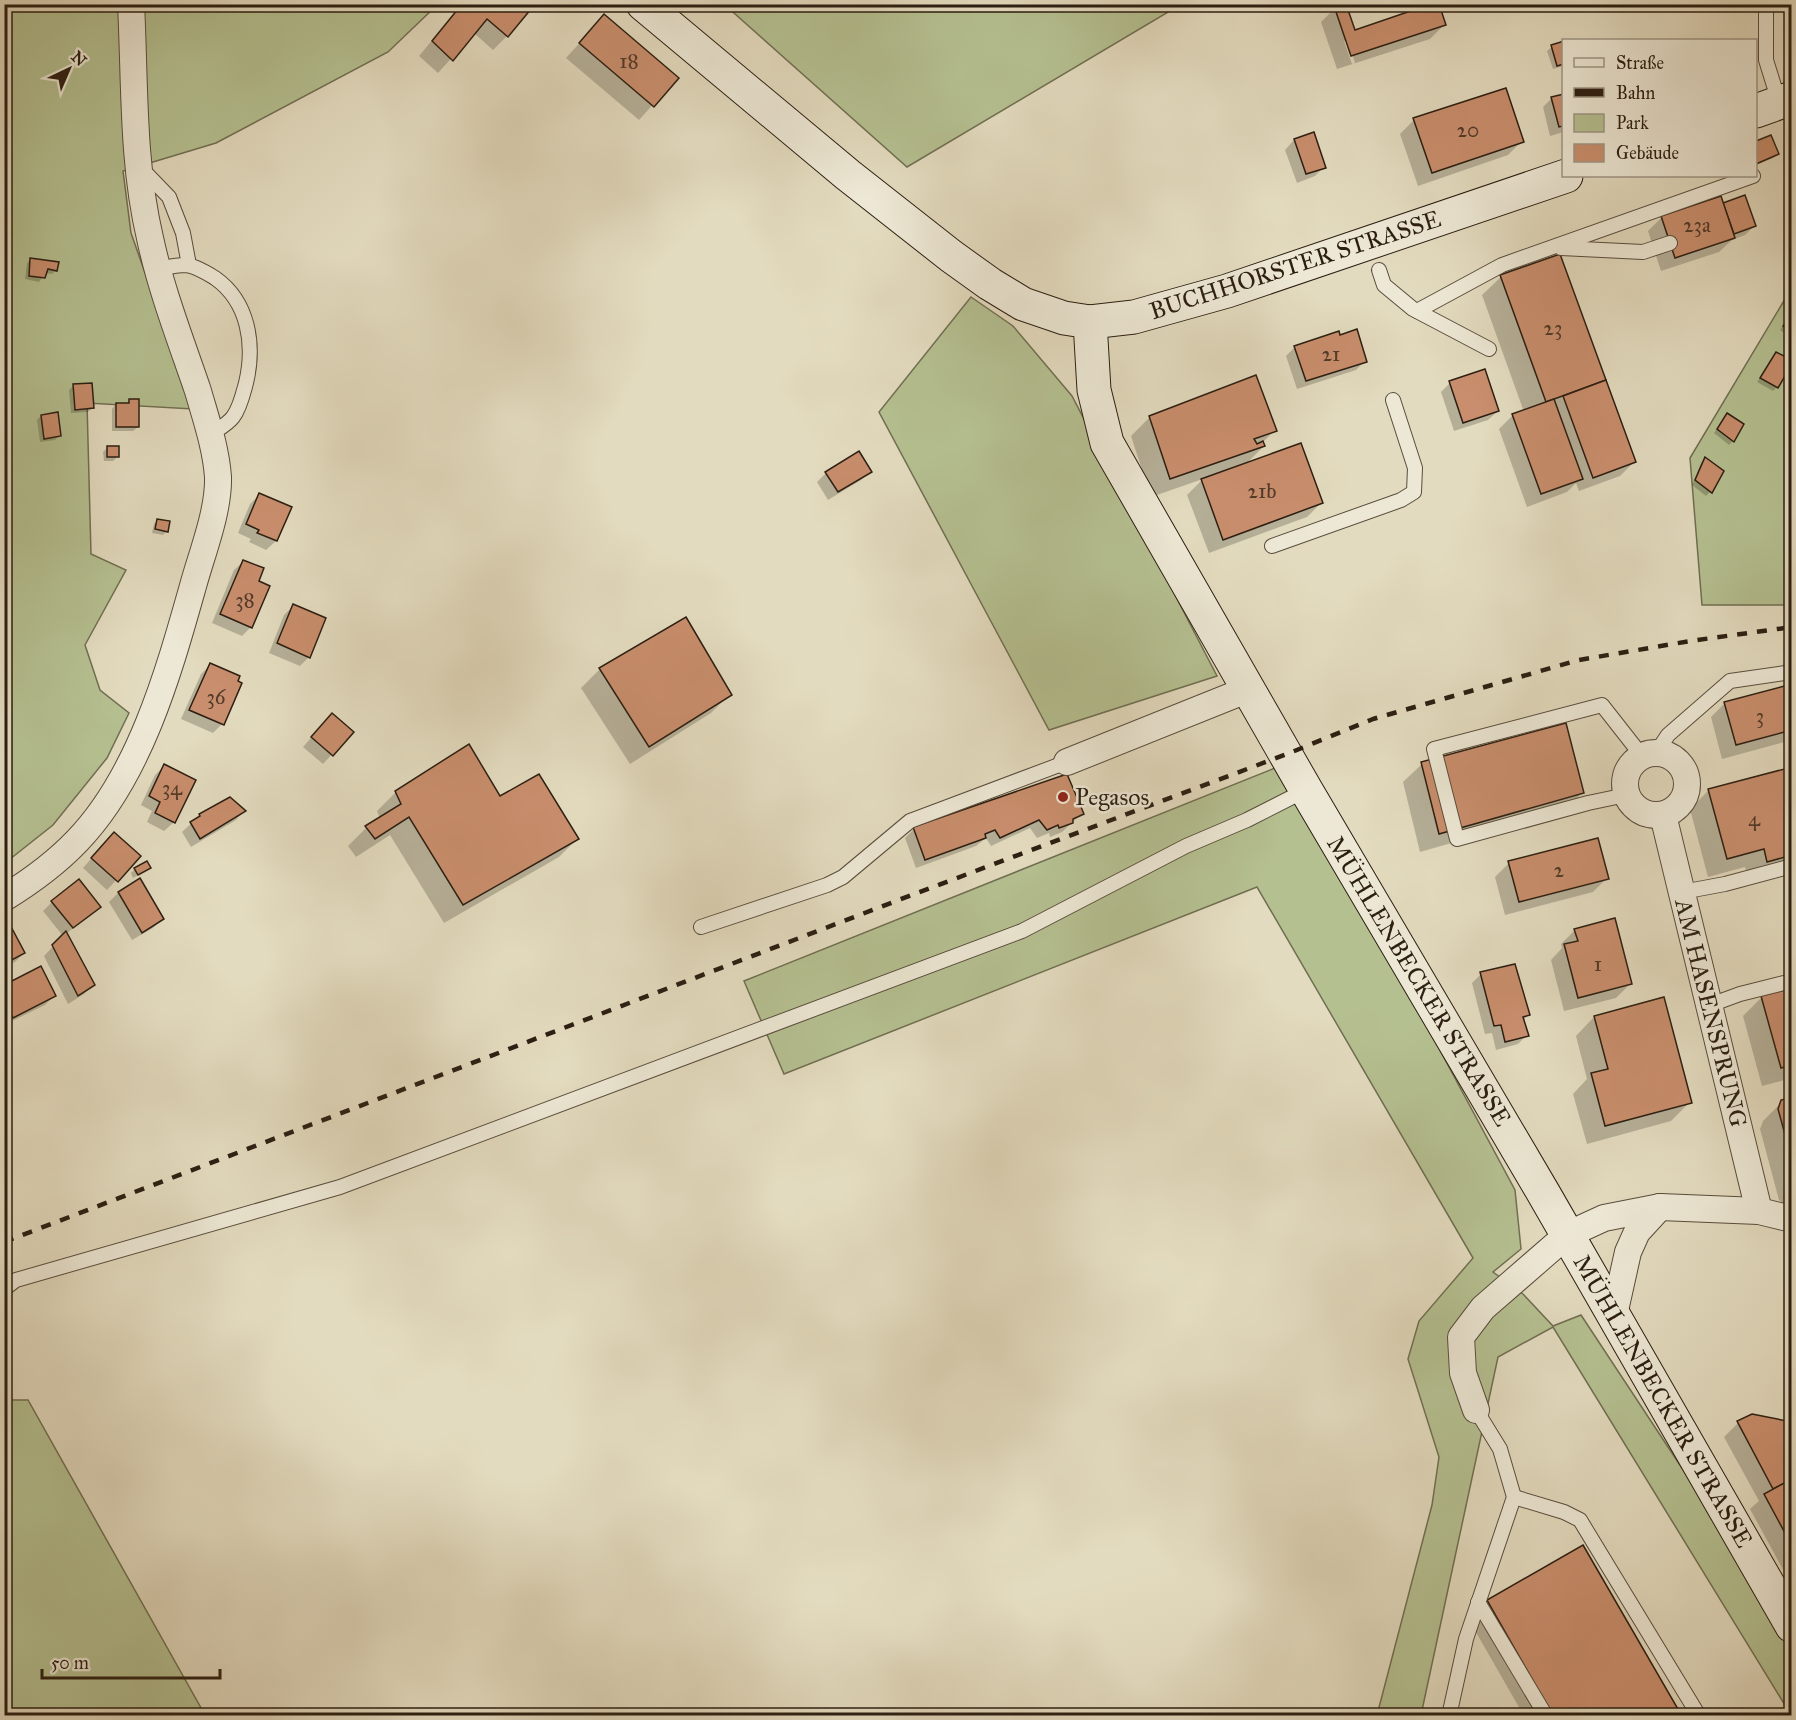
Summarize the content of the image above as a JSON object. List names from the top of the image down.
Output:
{
  "streets": {
    "main road": ["BUCHHORSTER STRASSE", "MÜHLENBECKER STRASSE"],
    "street": ["AM HASENSPRUNG"]
  },
  "crossings": [
    ["BUCHHORSTER STRASSE", "MÜHLENBECKER STRASSE"]
  ],
  "places": ["Pegasos"],
  "house_numbers": [
    "18",
    "20",
    "23a",
    "23",
    "21",
    "21b",
    "38",
    "36",
    "3",
    "34",
    "4",
    "2",
    "1"
  ],
  "legend": [
    "Straße",
    "Bahn",
    "Park",
    "Gebäude"
  ],
  "scale_bar": "50 m",
  "north": "top right"
}
